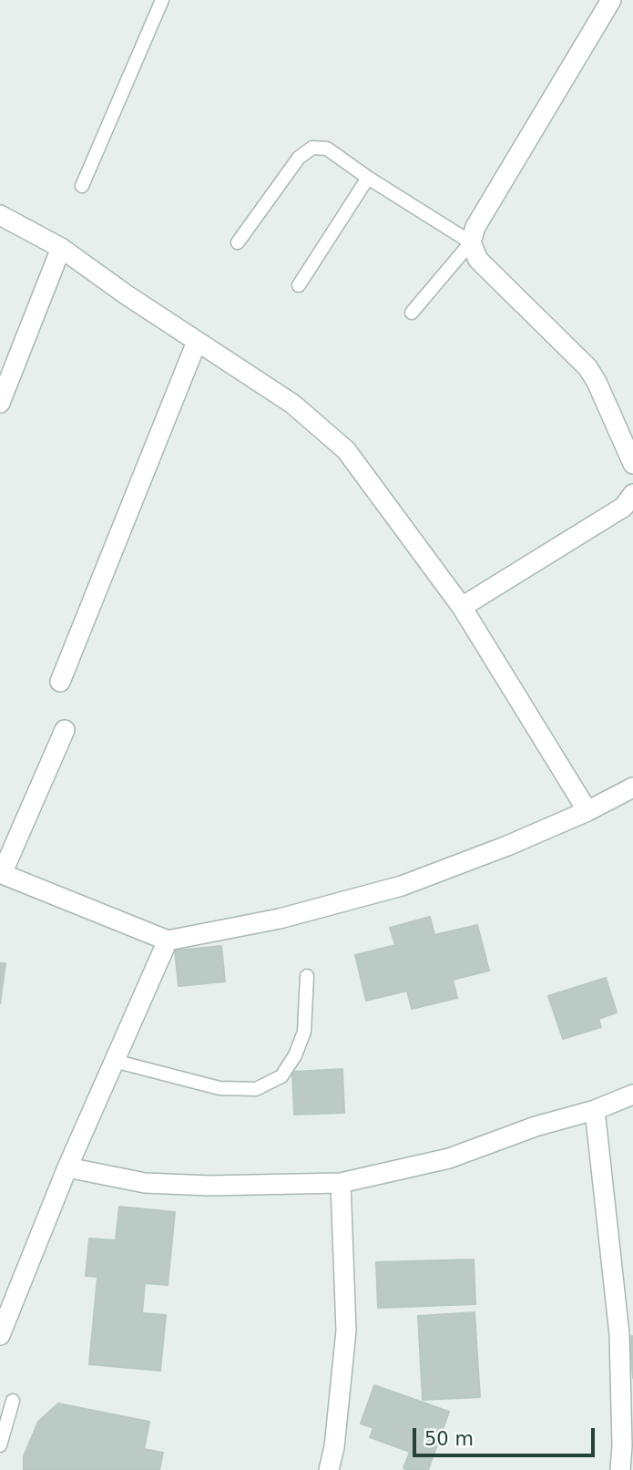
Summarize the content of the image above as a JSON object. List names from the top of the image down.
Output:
{
  "scale_bar": "50 m"
}
